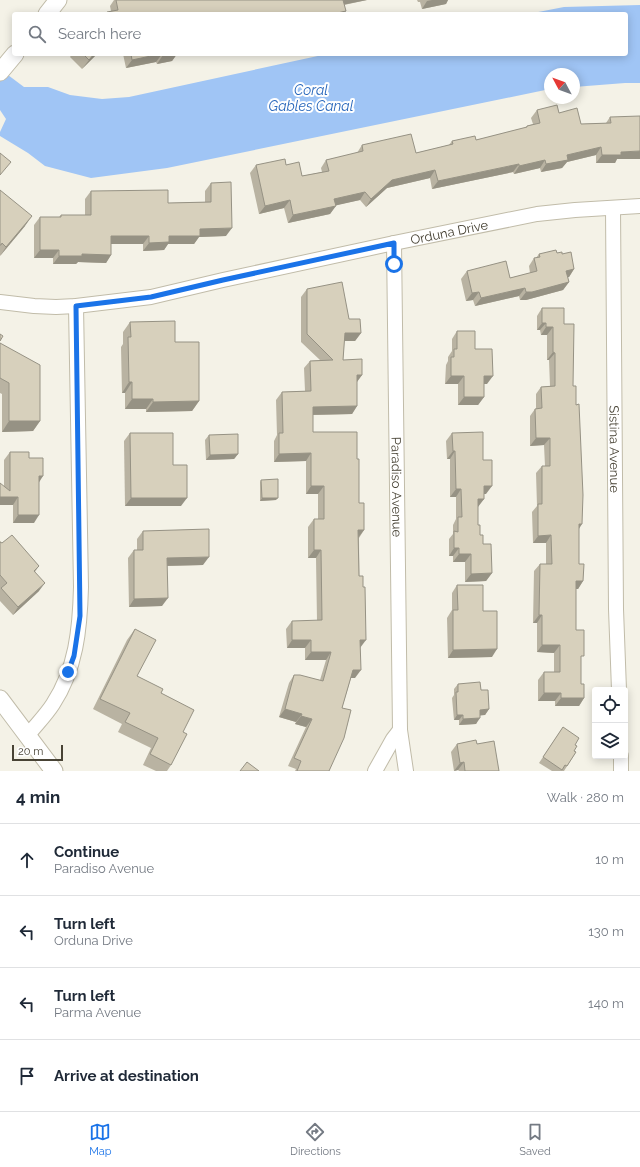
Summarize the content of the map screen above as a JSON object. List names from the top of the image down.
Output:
{
  "streets": {
    "street": ["Orduna Drive", "Sistina Avenue", "Paradiso Avenue"]
  },
  "crossings": [
    ["Orduna Drive", "Sistina Avenue"],
    ["Orduna Drive", "Paradiso Avenue"]
  ],
  "water": ["Coral Gables Canal"],
  "scale_bar": "20 m",
  "north": "top left",
  "page": {
    "search": "Search here",
    "scale": "20 m",
    "heading": ["4 min", "Walk · 280 m"],
    "list": [
      ["Continue", "Paradiso Avenue", "10 m"],
      ["Turn left", "Orduna Drive", "130 m"],
      ["Turn left", "Parma Avenue", "140 m"],
      "Arrive at destination"
    ],
    "nav": ["Map", "Directions", "Saved"]
  }
}
